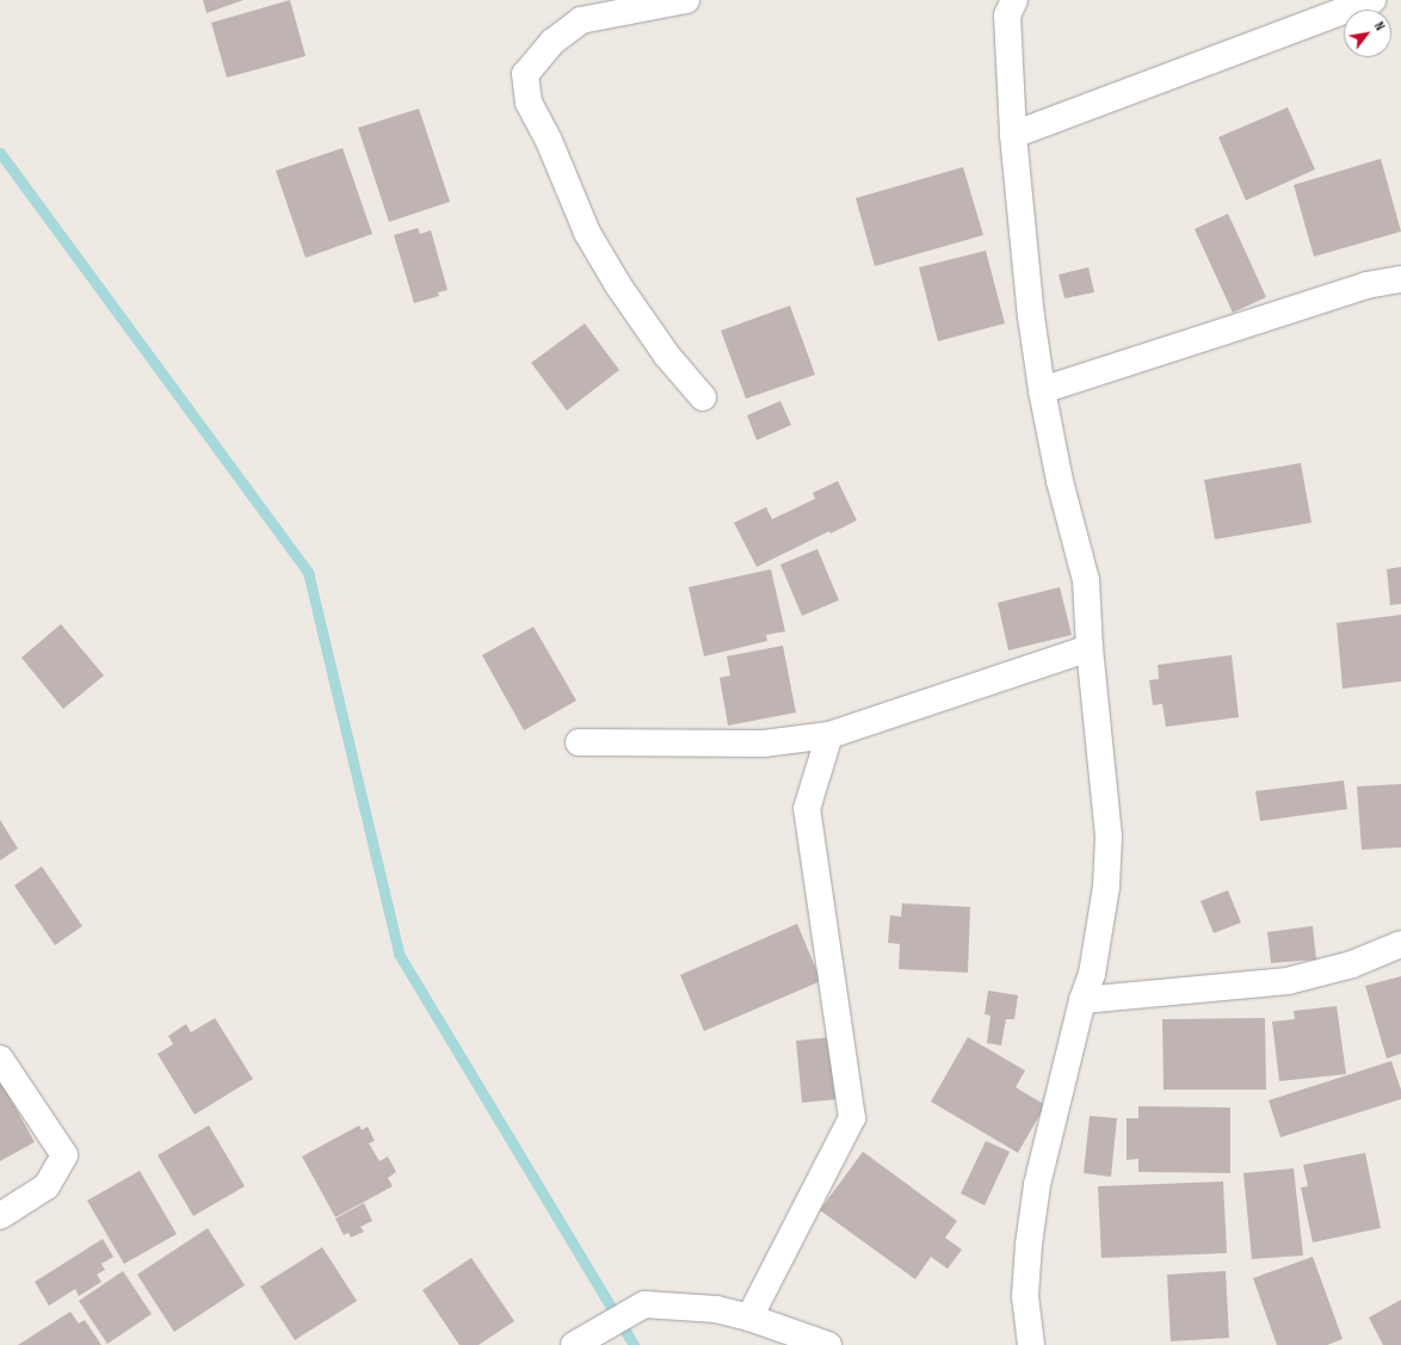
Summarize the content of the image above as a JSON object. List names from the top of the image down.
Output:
{
  "north": "top right"
}
